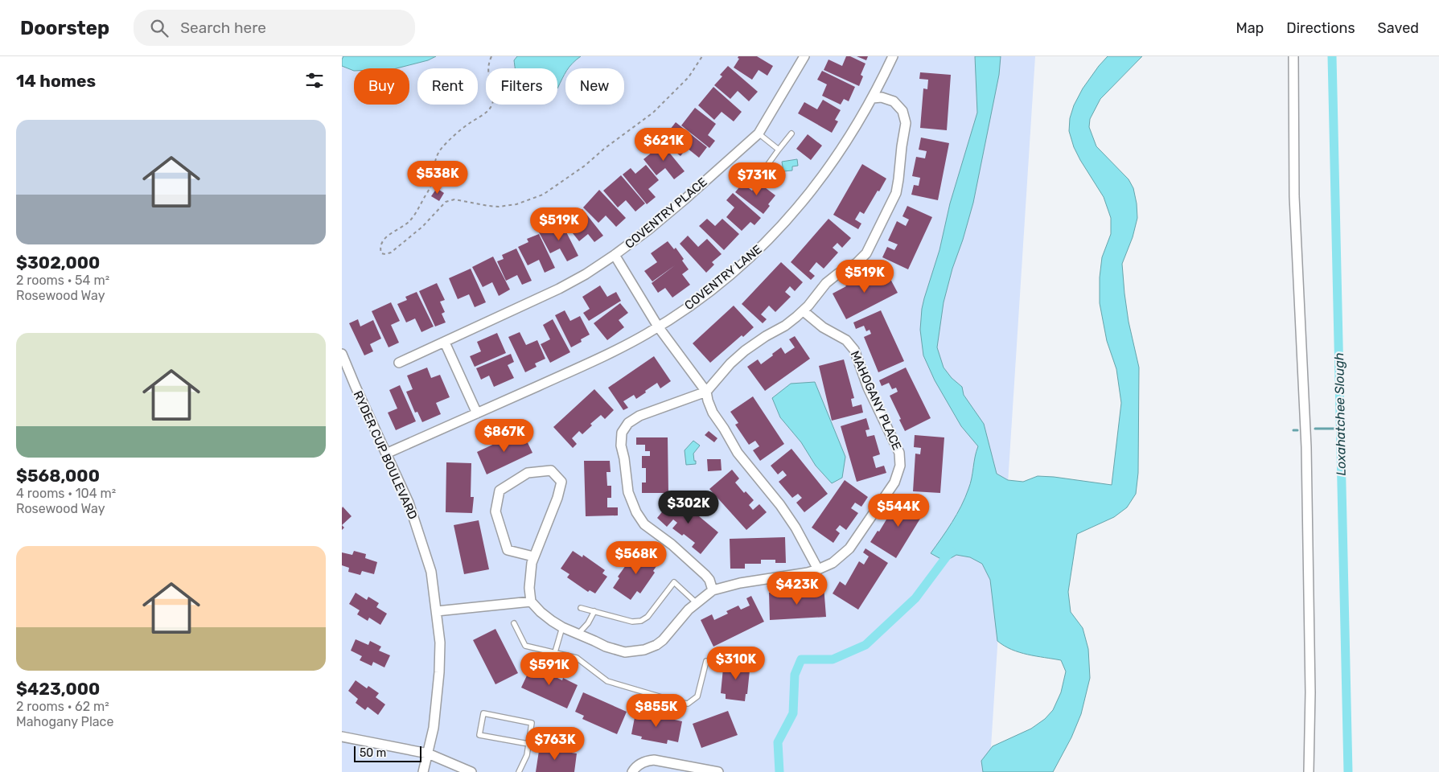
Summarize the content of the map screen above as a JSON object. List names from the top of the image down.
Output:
{
  "streets": {
    "street": [
      "COVENTRY PLACE",
      "COVENTRY LANE",
      "MAHOGANY PLACE",
      "RYDER CUP BOULEVARD"
    ]
  },
  "crossings": [
    ["COVENTRY PLACE", "COVENTRY LANE"],
    ["COVENTRY PLACE", "MAHOGANY PLACE"],
    ["COVENTRY LANE", "RYDER CUP BOULEVARD"]
  ],
  "water": ["Loxahatchee Slough"],
  "scale_bar": "50 m",
  "page": {
    "header": "Doorstep",
    "search": "Search here",
    "nav": ["Map", "Directions", "Saved"],
    "heading": "14 homes",
    "chip": [
      "Buy",
      "Rent",
      "Filters",
      "New"
    ],
    "list": [
      {
        "name": "$302,000",
        "note": "2 rooms · 54 m² · Rosewood Way"
      },
      {
        "name": "$568,000",
        "note": "4 rooms · 104 m² · Rosewood Way"
      },
      {
        "name": "$423,000",
        "note": "2 rooms · 62 m² · Mahogany Place"
      }
    ],
    "price": [
      "$621K",
      "$538K",
      "$731K",
      "$519K",
      "$519K",
      "$867K",
      "$302K",
      "$544K",
      "$568K",
      "$423K",
      "$310K",
      "$591K",
      "$855K",
      "$763K"
    ],
    "scale": "50 m"
  }
}
